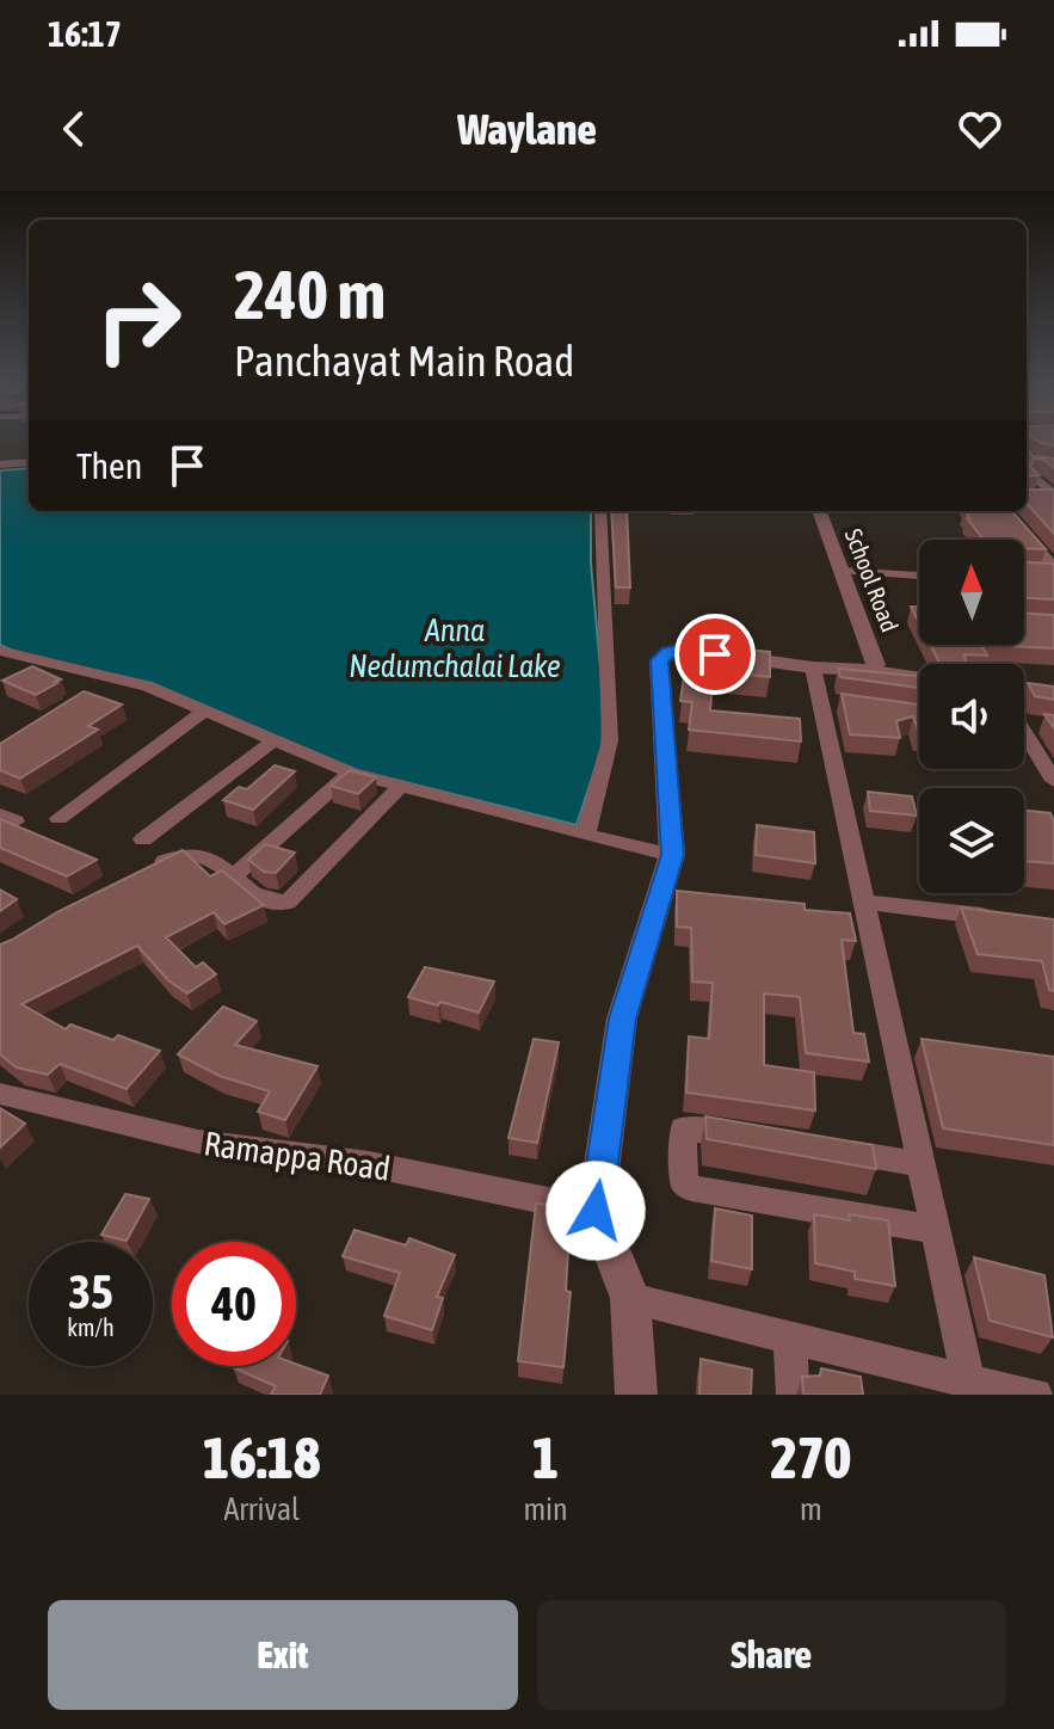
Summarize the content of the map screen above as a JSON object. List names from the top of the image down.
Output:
{
  "streets": {
    "street": ["School Road", "Ramappa Road"]
  },
  "water": ["Anna Nedumchalai Lake"],
  "north": "top",
  "page": {
    "status": "16:17",
    "header": "Waylane",
    "turn": ["240 m", "Panchayat Main Road"],
    "then": "Then",
    "speed": "35 km/h",
    "limit": "40",
    "eta": [
      "16:18",
      "Arrival",
      "1",
      "min",
      "270",
      "m"
    ],
    "buttons": ["Exit", "Share"]
  }
}
